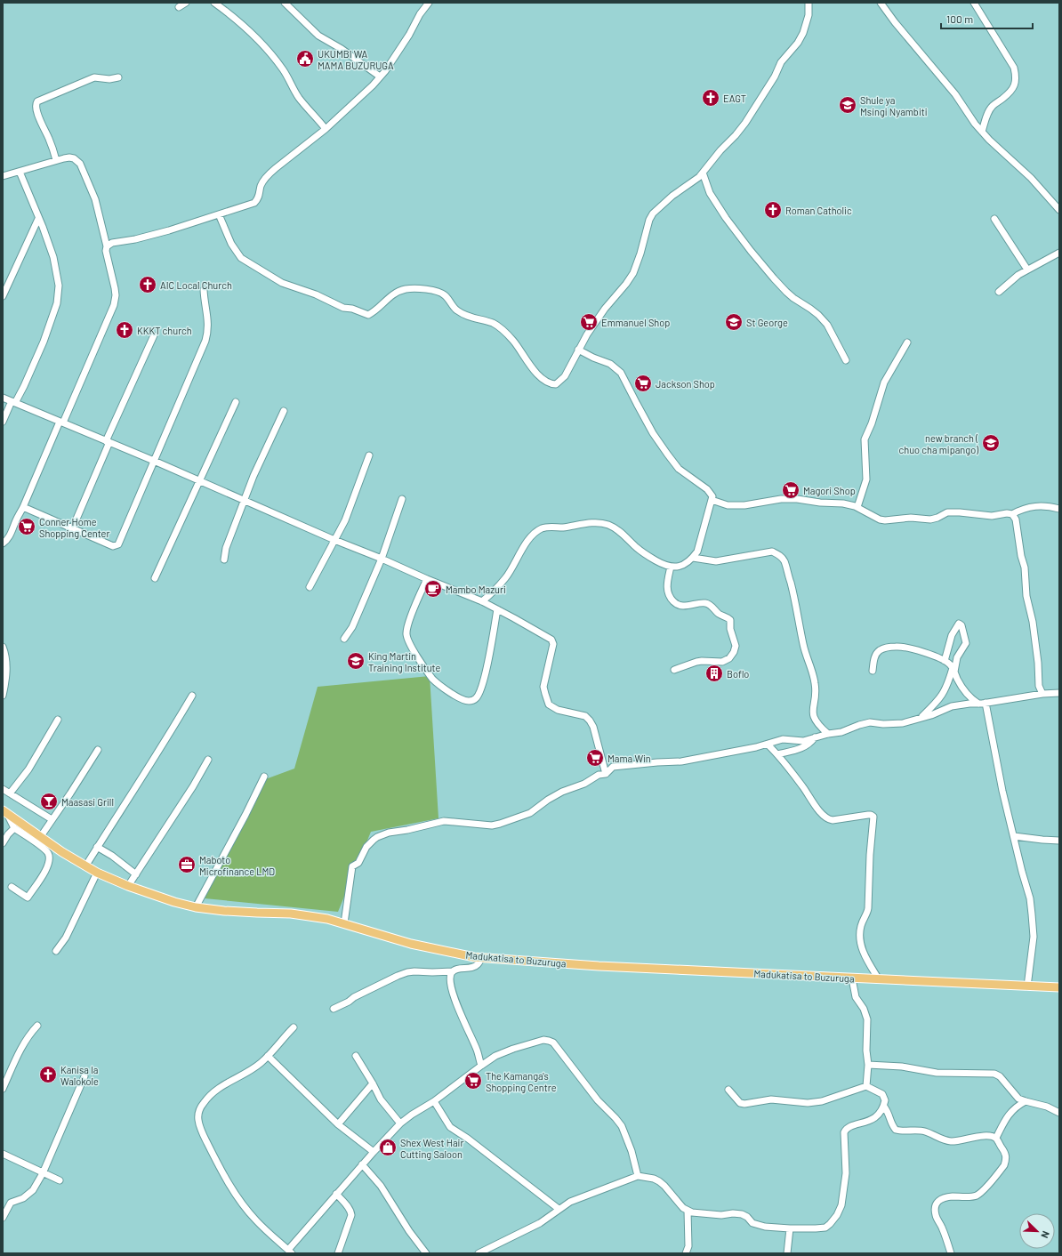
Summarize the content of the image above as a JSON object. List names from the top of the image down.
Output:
{
  "streets": {
    "main road": ["Madukatisa to Buzuruga"]
  },
  "places": {
    "public building": ["UKUMBI WA MAMA BUZURUGA"],
    "church": [
      "EAGT",
      "Roman Catholic",
      "AIC Local Church",
      "KKKT church",
      "Kanisa la Walokole"
    ],
    "school or university": [
      "Shule ya Msingi Nyambiti",
      "St George",
      "new branch ( chuo cha mipango)",
      "King Martin Training Institute"
    ],
    "supermarket": [
      "Emmanuel Shop",
      "Jackson Shop",
      "Magori Shop",
      "Conner Home Shopping Center",
      "Mama Win",
      "The Kamanga's Shopping Centre"
    ],
    "cafe": ["Mambo Mazuri"],
    "building": ["Boflo"],
    "bar": ["Maasasi Grill"],
    "office": ["Maboto Microfinance LMD"],
    "shop": ["Shex West Hair Cutting Saloon"]
  },
  "scale_bar": "100 m",
  "north": "bottom right"
}
